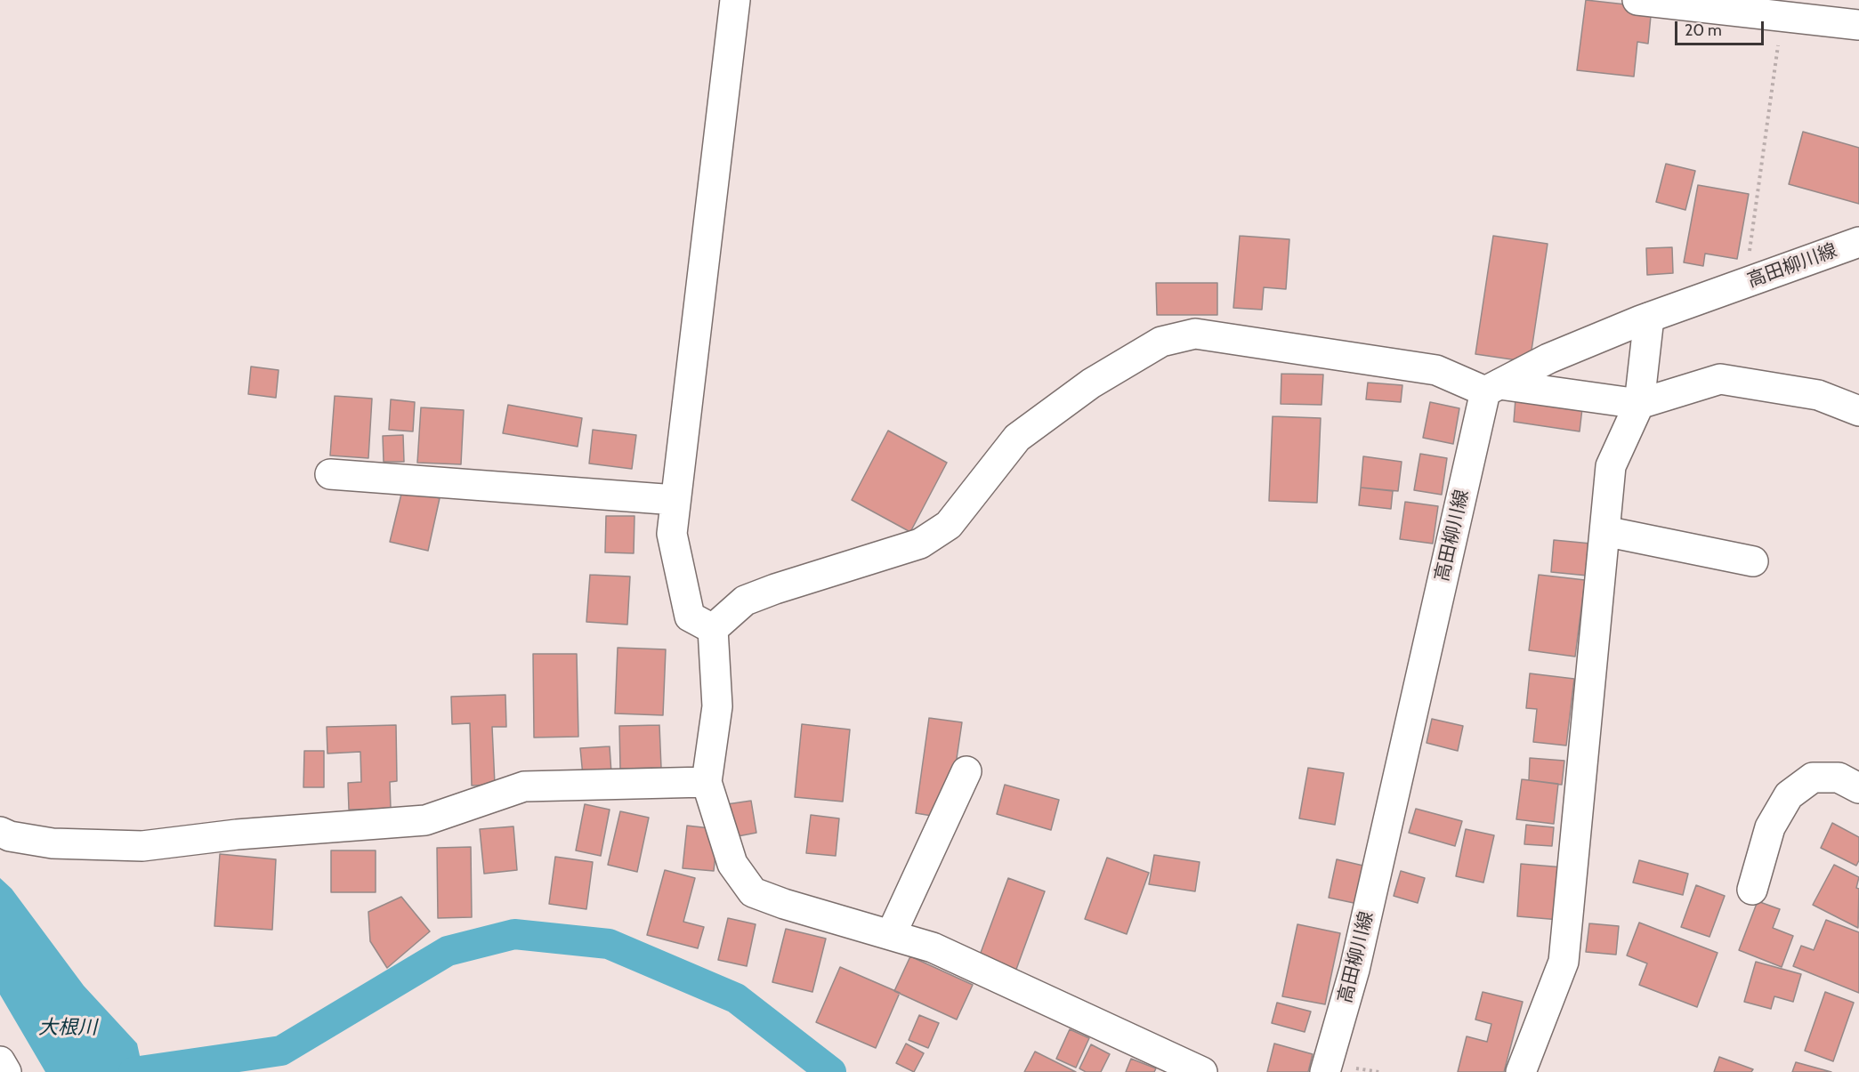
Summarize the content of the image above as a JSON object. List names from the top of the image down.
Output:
{
  "streets": {
    "street": ["高田柳川線"]
  },
  "water": ["大根川"],
  "scale_bar": "20 m"
}
